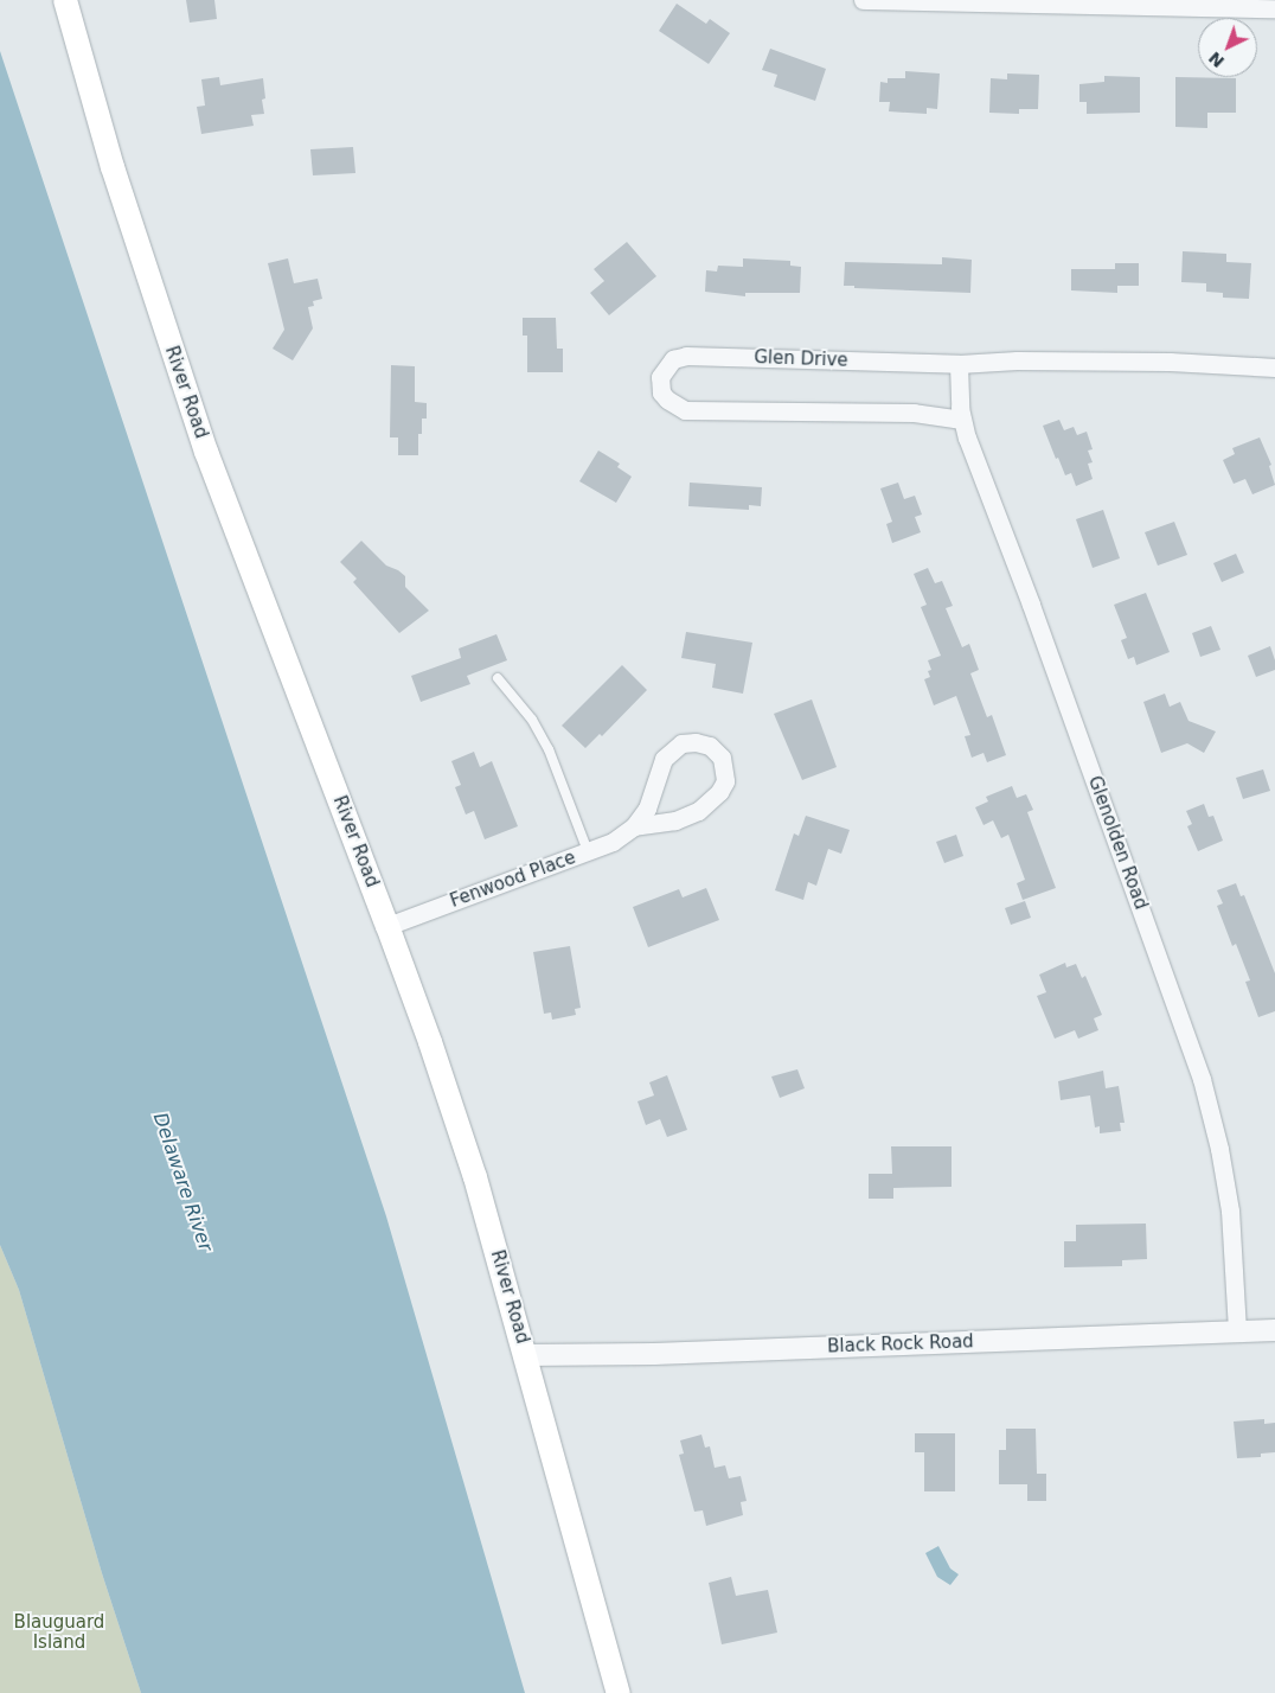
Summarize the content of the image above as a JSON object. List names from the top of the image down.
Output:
{
  "streets": {
    "main road": ["River Road"],
    "street": [
      "Glen Drive",
      "Glenolden Road",
      "Fenwood Place",
      "Black Rock Road"
    ]
  },
  "crossings": [
    ["Glen Drive", "Glenolden Road"],
    ["River Road", "Fenwood Place"],
    ["River Road", "Black Rock Road"],
    ["Glenolden Road", "Black Rock Road"]
  ],
  "water": ["Delaware River"],
  "parks": ["Blauguard Island"],
  "north": "bottom left"
}
